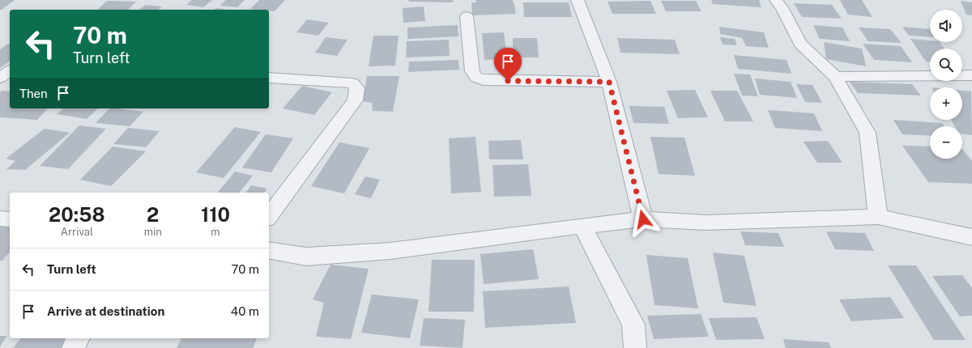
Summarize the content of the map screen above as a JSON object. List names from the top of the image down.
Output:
{
  "page": {
    "map_buttons": ["+", "−"],
    "turn": ["70 m", "Turn left"],
    "then": "Then",
    "eta": [
      "20:58",
      "Arrival",
      "2",
      "min",
      "110",
      "m"
    ],
    "list": [
      {
        "name": "Turn left",
        "value": "70 m"
      },
      {
        "name": "Arrive at destination",
        "value": "40 m"
      }
    ]
  }
}
